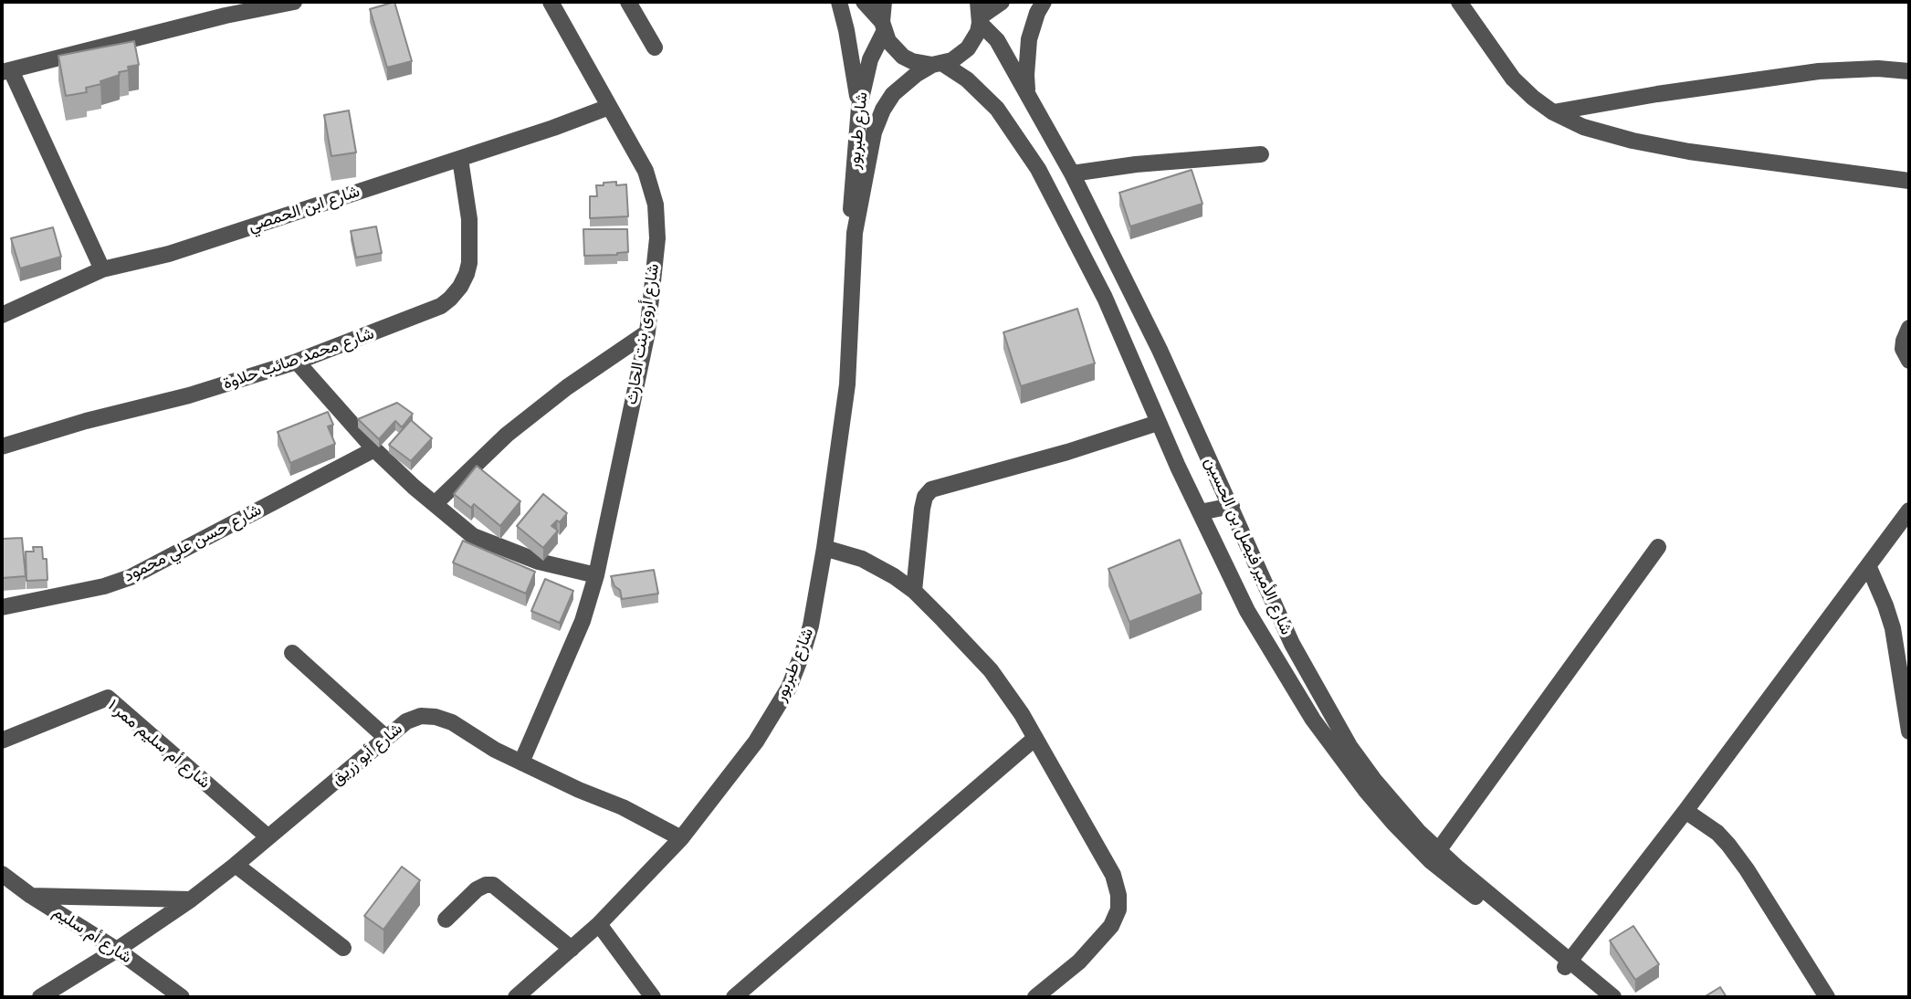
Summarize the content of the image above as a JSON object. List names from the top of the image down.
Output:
{
  "streets": {
    "street": [
      "شارع طبربور",
      "شارع ابن الحمصي",
      "شارع أروى بنت الحارث",
      "شارع محمد صائب حلاوة",
      "شارع حسن علي محمود",
      "شارع الأمير فيصل بن الحسين",
      "شارع أم سليم ممر ١",
      "شارع أبو زريق",
      "شارع أم سليم"
    ]
  },
  "crossings": [
    ["شارع طبربور", "شارع الأمير فيصل بن الحسين"],
    ["شارع طبربور", "شارع أبو زريق"],
    ["شارع ابن الحمصي", "شارع أروى بنت الحارث"],
    ["شارع ابن الحمصي", "شارع محمد صائب حلاوة"],
    ["شارع أروى بنت الحارث", "شارع أبو زريق"],
    ["شارع أم سليم ممر ١", "شارع أبو زريق"],
    ["شارع أبو زريق", "شارع أم سليم"]
  ]
}
